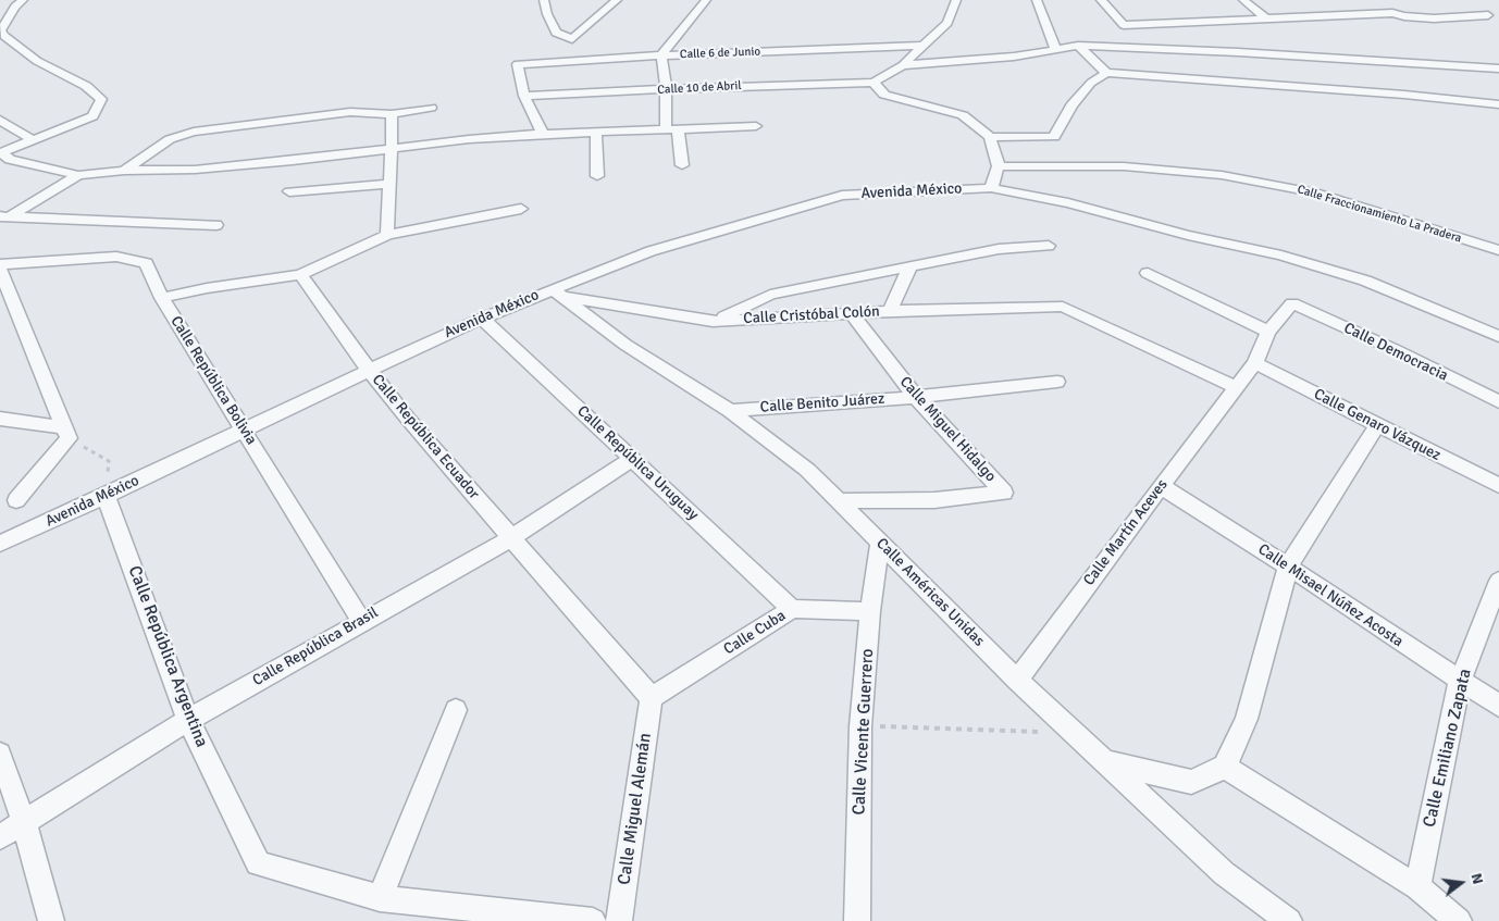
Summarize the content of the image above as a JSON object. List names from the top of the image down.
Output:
{
  "streets": {
    "street": [
      "Calle 6 de Junio",
      "Calle 10 de Abril",
      "Avenida México",
      "Calle Fraccionamiento La Pradera",
      "Calle Cristóbal Colón",
      "Calle Democracia",
      "Calle República Bolivia",
      "Calle Benito Juárez",
      "Calle Genaro Vázquez",
      "Calle Miguel Hidalgo",
      "Calle República Ecuador",
      "Calle República Uruguay",
      "Calle Martín Aceves",
      "Calle Américas Unidas",
      "Calle Misael Núñez Acosta",
      "Calle Cuba",
      "Calle República Brasil",
      "Calle República Argentina",
      "Calle Vicente Guerrero",
      "Calle Emiliano Zapata",
      "Calle Miguel Alemán"
    ]
  },
  "crossings": [
    ["Calle 6 de Junio", "Calle 10 de Abril"],
    ["Avenida México", "Calle Cristóbal Colón"],
    ["Avenida México", "Calle República Bolivia"],
    ["Avenida México", "Calle República Ecuador"],
    ["Avenida México", "Calle República Uruguay"],
    ["Avenida México", "Calle Américas Unidas"],
    ["Avenida México", "Calle República Argentina"],
    ["Calle Cristóbal Colón", "Calle Miguel Hidalgo"],
    ["Calle Cristóbal Colón", "Calle Martín Aceves"],
    ["Calle Cristóbal Colón", "Calle Américas Unidas"],
    ["Calle Democracia", "Calle Martín Aceves"],
    ["Calle República Bolivia", "Calle República Brasil"],
    ["Calle Benito Juárez", "Calle Miguel Hidalgo"],
    ["Calle Benito Juárez", "Calle Américas Unidas"],
    ["Calle Genaro Vázquez", "Calle Martín Aceves"],
    ["Calle Miguel Hidalgo", "Calle Américas Unidas"],
    ["Calle República Ecuador", "Calle Cuba"],
    ["Calle República Ecuador", "Calle República Brasil"],
    ["Calle República Ecuador", "Calle Miguel Alemán"],
    ["Calle República Uruguay", "Calle Cuba"],
    ["Calle República Uruguay", "Calle República Brasil"],
    ["Calle Martín Aceves", "Calle Américas Unidas"],
    ["Calle Martín Aceves", "Calle Misael Núñez Acosta"],
    ["Calle Américas Unidas", "Calle Vicente Guerrero"],
    ["Calle Misael Núñez Acosta", "Calle Emiliano Zapata"],
    ["Calle Cuba", "Calle Vicente Guerrero"],
    ["Calle Cuba", "Calle Miguel Alemán"],
    ["Calle República Brasil", "Calle República Argentina"]
  ],
  "north": "right"
}
